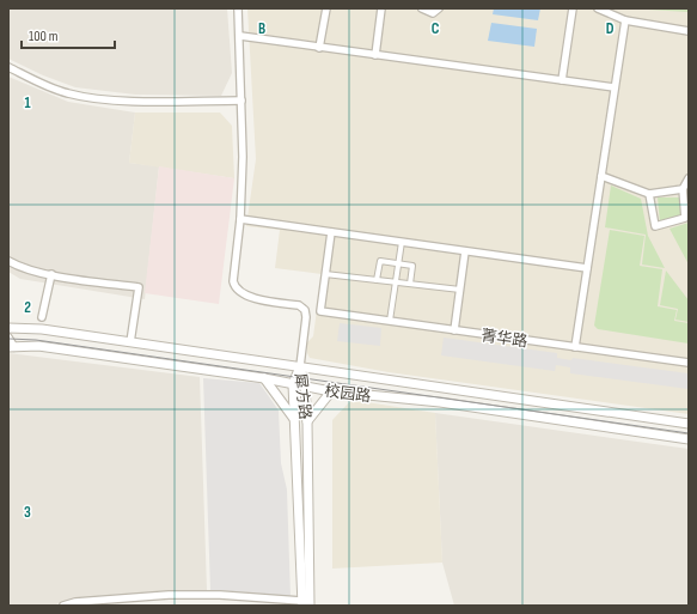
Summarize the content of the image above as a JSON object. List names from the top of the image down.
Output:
{
  "streets": {
    "street": ["菁华路", "校园路", "犀方路"]
  },
  "crossings": [
    ["校园路", "犀方路"]
  ],
  "scale_bar": "100 m",
  "grid": {
    "columns": ["B", "C", "D"],
    "rows": ["1", "2", "3"]
  }
}
